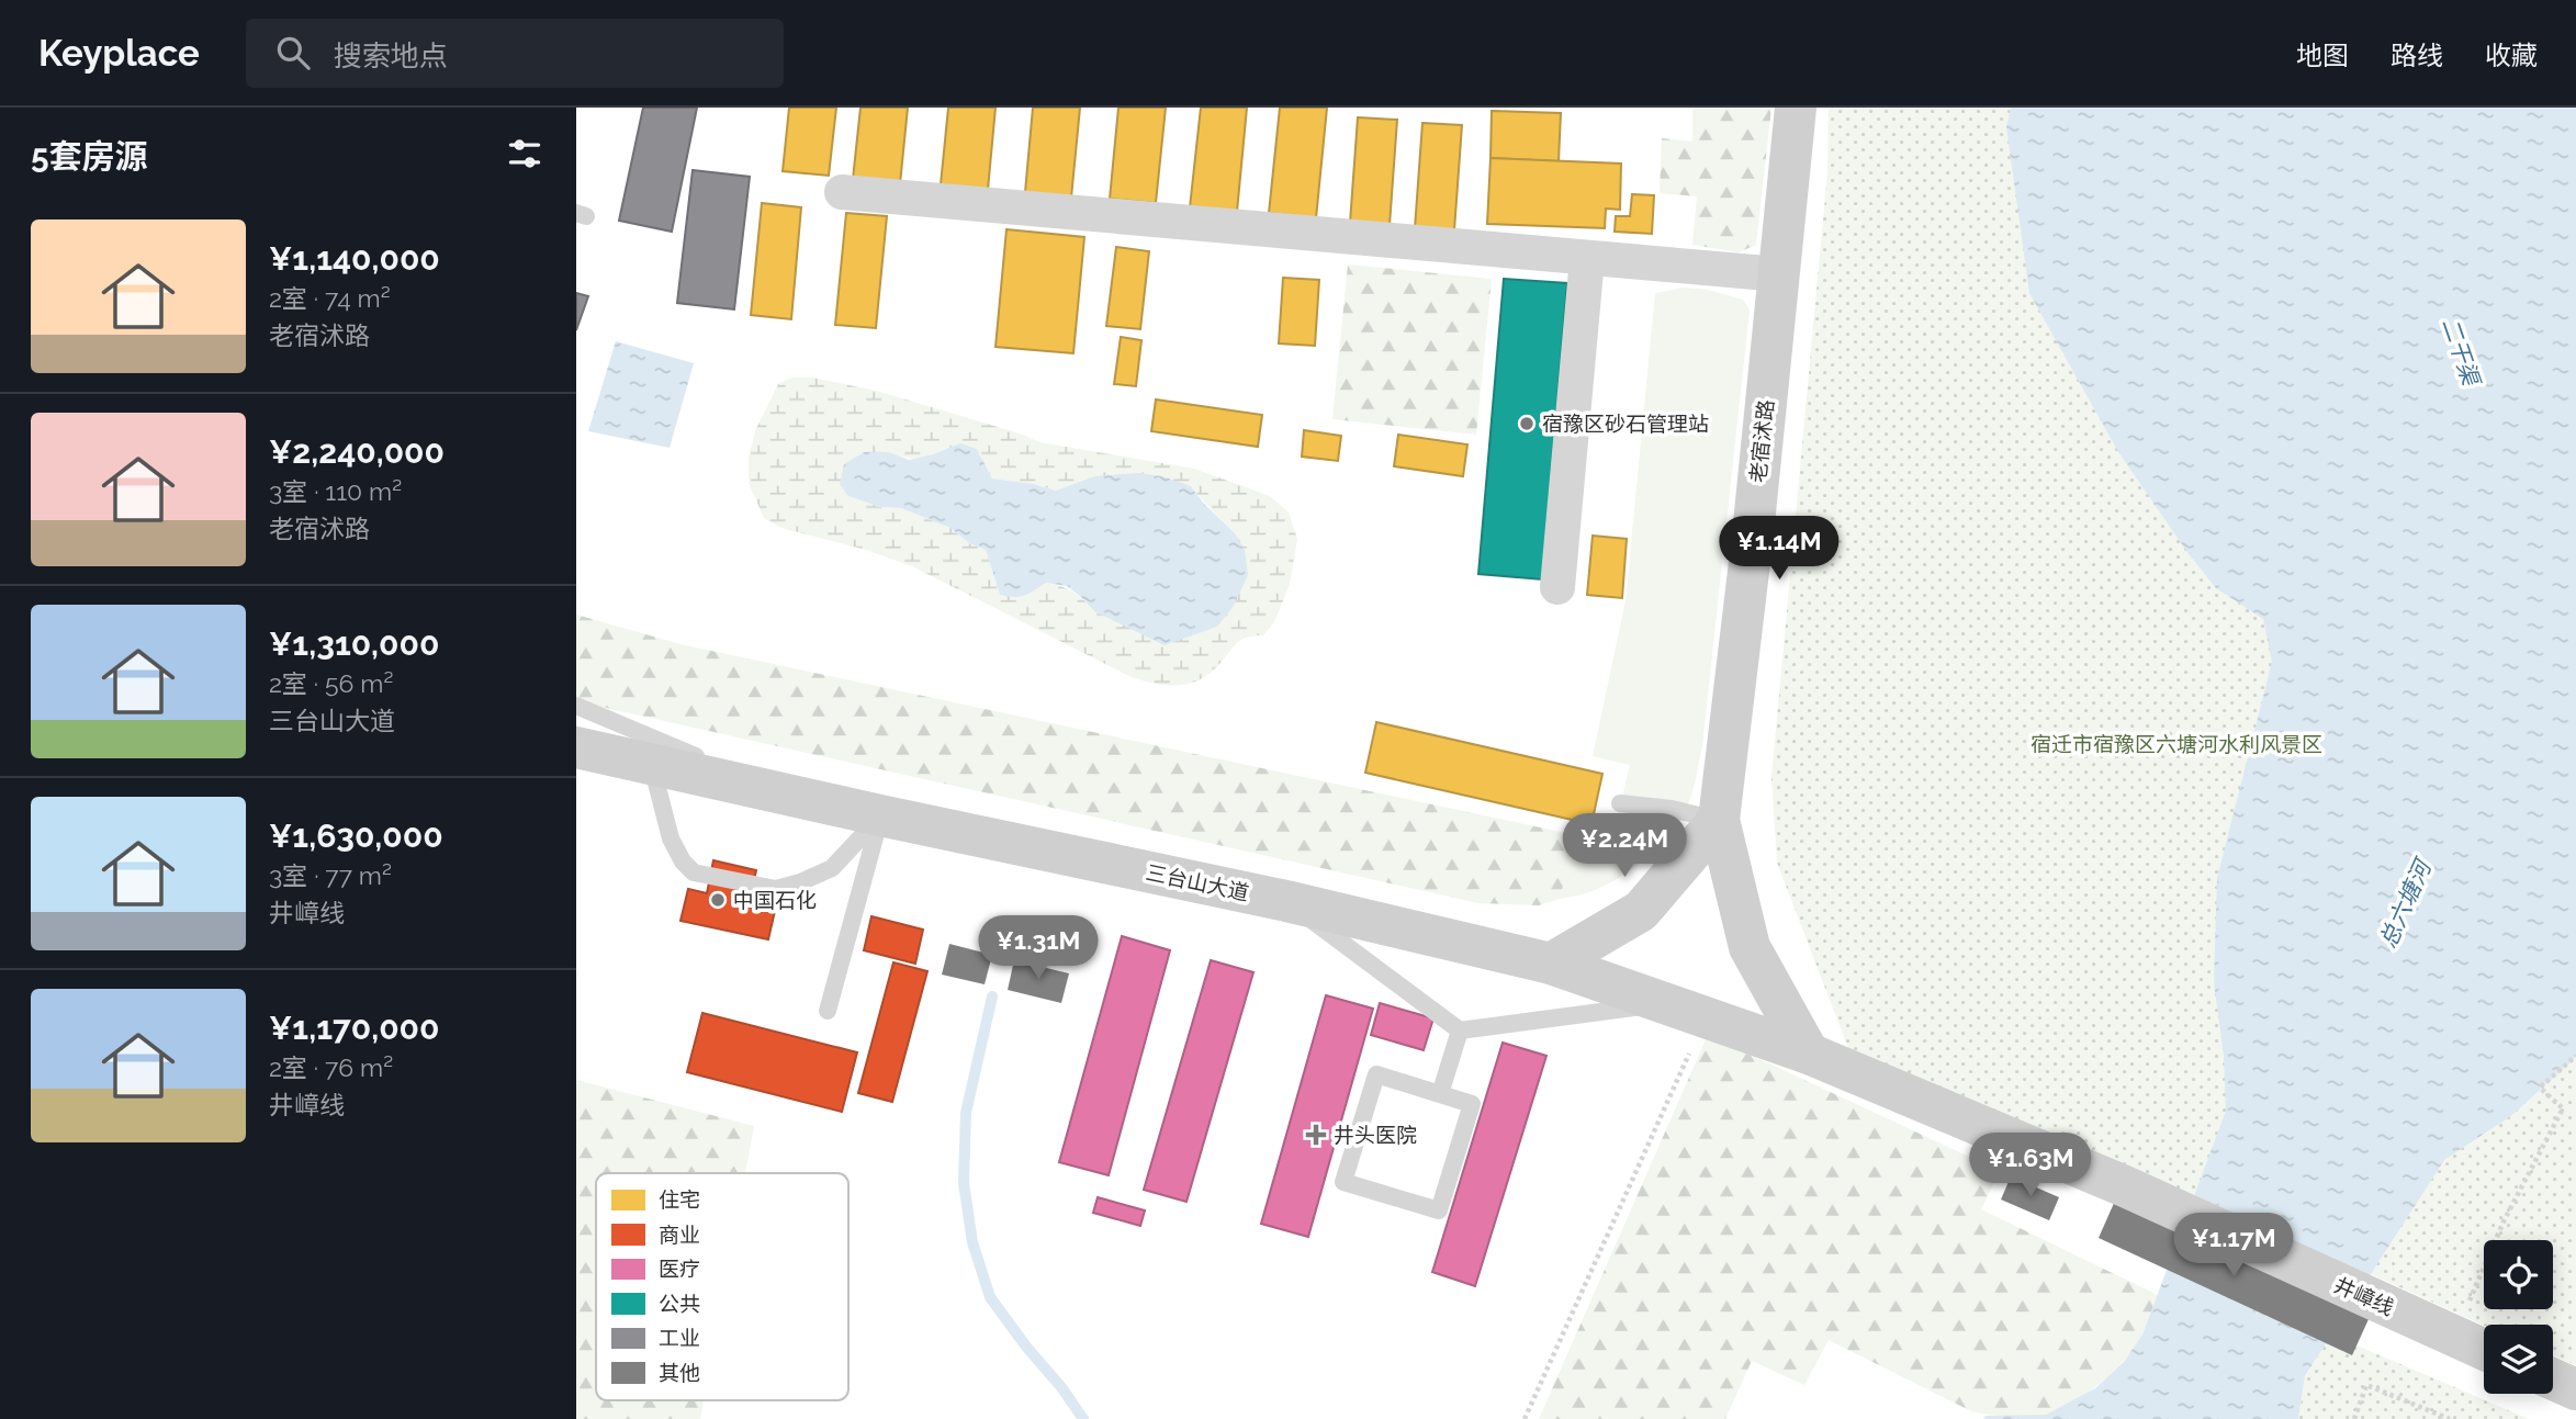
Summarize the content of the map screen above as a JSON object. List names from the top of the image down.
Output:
{
  "streets": {
    "main road": ["老宿沭路", "三台山大道", "井嶂线"]
  },
  "crossings": [
    ["老宿沭路", "三台山大道"],
    ["老宿沭路", "井嶂线"],
    ["三台山大道", "井嶂线"]
  ],
  "water": ["二干渠", "总六塘河"],
  "parks": ["宿迁市宿豫区六塘河水利风景区"],
  "places": {
    "other": ["宿豫区砂石管理站", "中国石化"],
    "health": ["井头医院"]
  },
  "legend": [
    "住宅",
    "商业",
    "医疗",
    "公共",
    "工业",
    "其他"
  ],
  "page": {
    "header": "Keyplace",
    "search": "搜索地点",
    "nav": ["地图", "路线", "收藏"],
    "heading": "5套房源",
    "list": [
      {
        "name": "¥1,140,000",
        "note": "2室 · 74 m² · 老宿沭路"
      },
      {
        "name": "¥2,240,000",
        "note": "3室 · 110 m² · 老宿沭路"
      },
      {
        "name": "¥1,310,000",
        "note": "2室 · 56 m² · 三台山大道"
      },
      {
        "name": "¥1,630,000",
        "note": "3室 · 77 m² · 井嶂线"
      },
      {
        "name": "¥1,170,000",
        "note": "2室 · 76 m² · 井嶂线"
      }
    ],
    "price": [
      "¥1.14M",
      "¥2.24M",
      "¥1.31M",
      "¥1.63M",
      "¥1.17M"
    ]
  }
}
